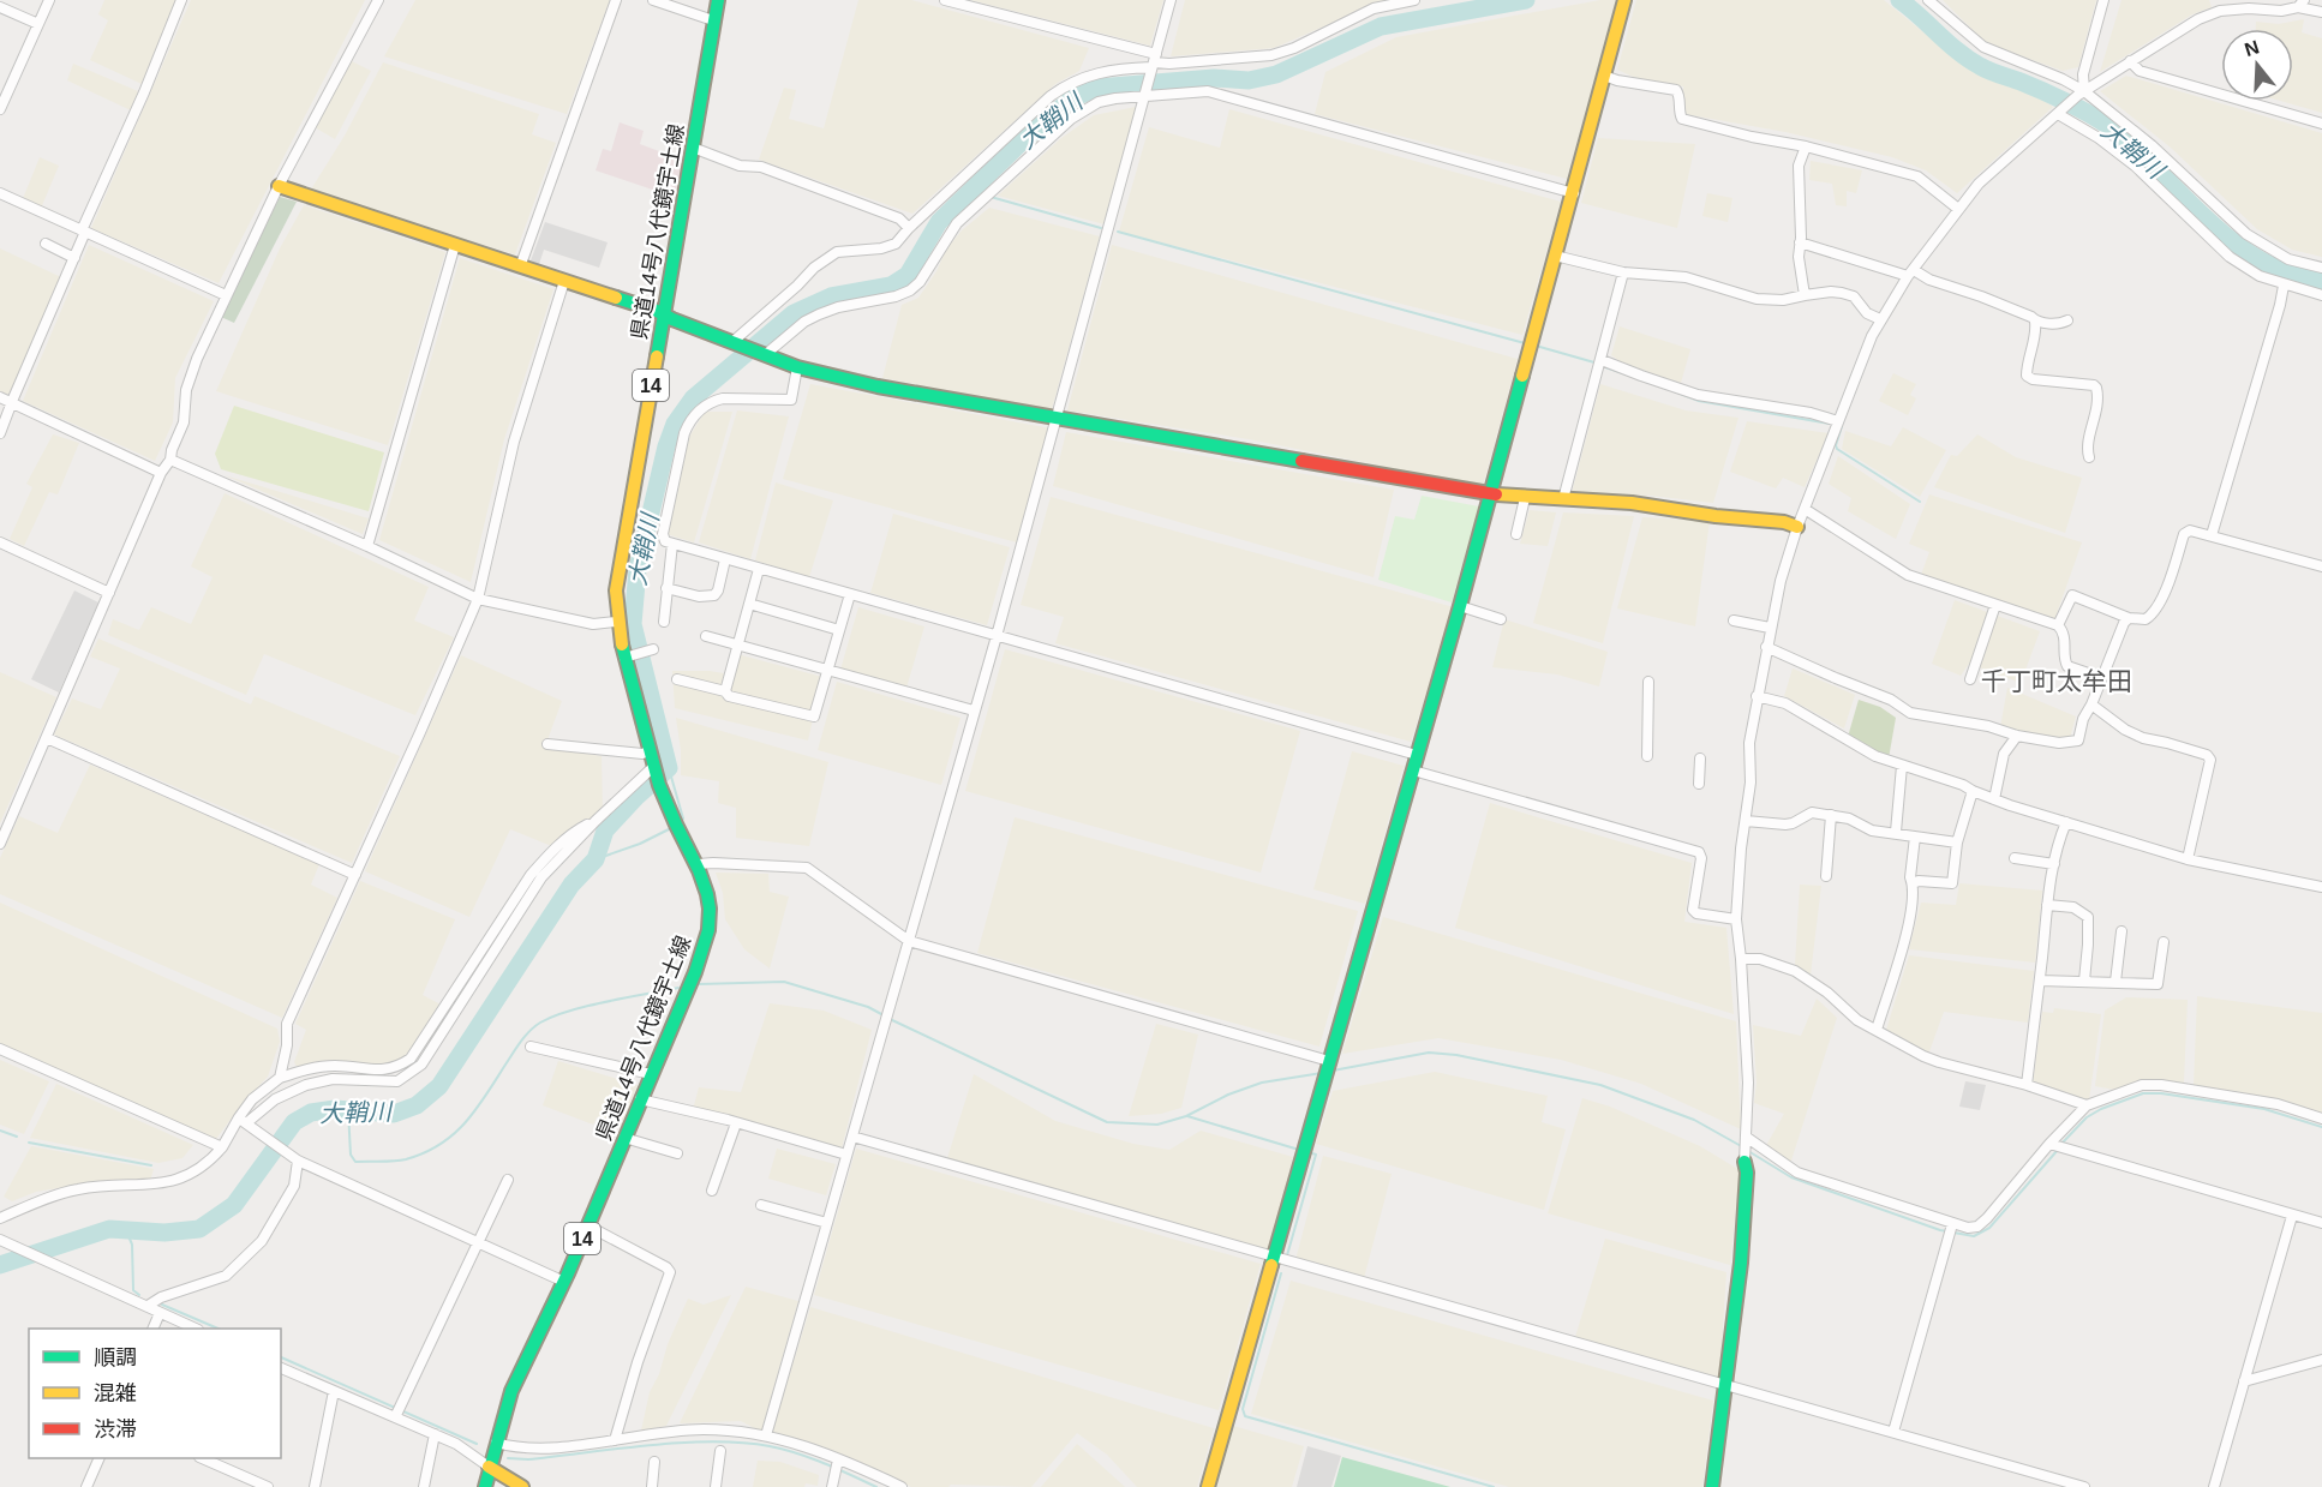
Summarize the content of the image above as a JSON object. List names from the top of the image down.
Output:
{
  "streets": {
    "street": ["県道14号八代鏡宇土線", "14"]
  },
  "districts": ["千丁町太牟田"],
  "water": ["大鞘川"],
  "legend": ["順調", "混雑", "渋滞"],
  "north": "top"
}
